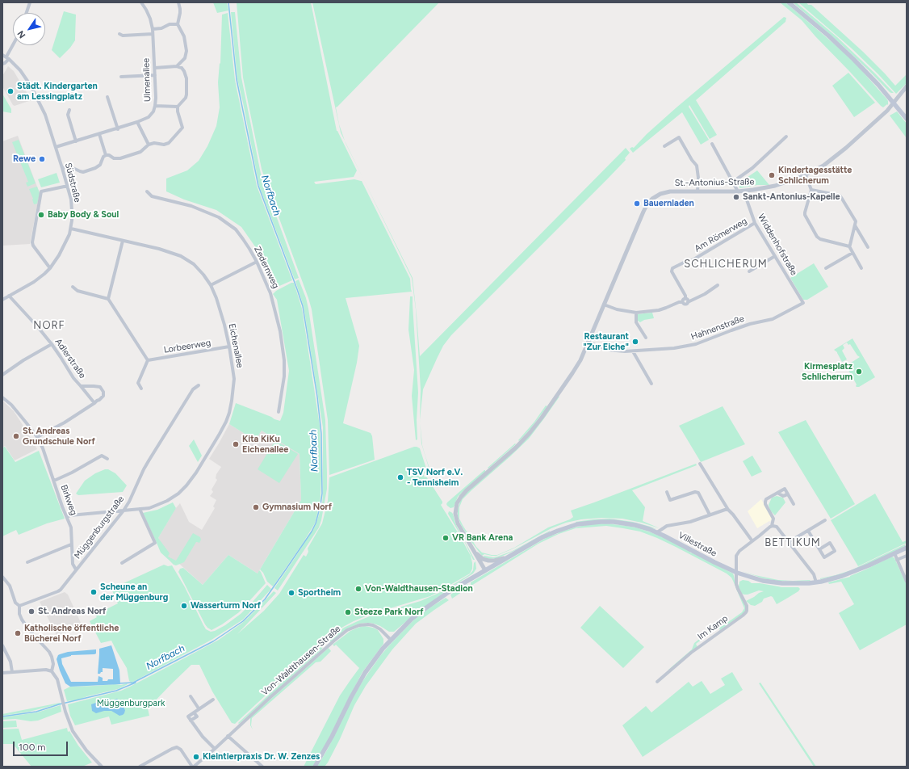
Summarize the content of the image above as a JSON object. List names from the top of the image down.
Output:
{
  "streets": {
    "main road": ["Villestraße"],
    "street": [
      "Ulmenallee",
      "Südstraße",
      "St.-Antonius-Straße",
      "Am Römerweg",
      "Widdenhofstraße",
      "Zedernweg",
      "Hahnenstraße",
      "Eichenallee",
      "Lorbeerweg",
      "Adlerstraße",
      "Birkweg",
      "Müggenburgstraße",
      "Im Kamp",
      "Von-Waldthausen-Straße"
    ]
  },
  "crossings": [
    ["Ulmenallee", "Südstraße"],
    ["Südstraße", "Eichenallee"],
    ["Südstraße", "Adlerstraße"],
    ["St.-Antonius-Straße", "Widdenhofstraße"],
    ["St.-Antonius-Straße", "Hahnenstraße"],
    ["St.-Antonius-Straße", "Villestraße"],
    ["Am Römerweg", "Widdenhofstraße"],
    ["Widdenhofstraße", "Hahnenstraße"],
    ["Eichenallee", "Lorbeerweg"],
    ["Eichenallee", "Birkweg"],
    ["Eichenallee", "Müggenburgstraße"],
    ["Birkweg", "Müggenburgstraße"],
    ["Villestraße", "Im Kamp"],
    ["Villestraße", "Von-Waldthausen-Straße"]
  ],
  "districts": ["SCHLICHERUM", "NORF", "BETTIKUM"],
  "water": ["Norfbach"],
  "parks": ["Müggenburgpark"],
  "places": [
    "Städt. Kindergarten am Lessingplatz",
    "Rewe",
    "Kindertagesstätte Schlicherum",
    "Sankt-Antonius-Kapelle",
    "Bauernladen",
    "Baby Body & Soul",
    "Restaurant \"Zur Eiche\"",
    "Kirmesplatz Schlicherum",
    "St. Andreas Grundschule Norf",
    "Kita KiKu Eichenallee",
    "TSV Norf e.V. - Tennisheim",
    "Gymnasium Norf",
    "VR Bank Arena",
    "Von-Waldthausen-Stadion",
    "Scheune an der Müggenburg",
    "Sportheim",
    "Wasserturm Norf",
    "St. Andreas Norf",
    "Steeze Park Norf",
    "Katholische öffentliche Bücherei Norf",
    "Kleintierpraxis Dr. W. Zenzes"
  ],
  "scale_bar": "100 m",
  "north": "bottom left"
}
